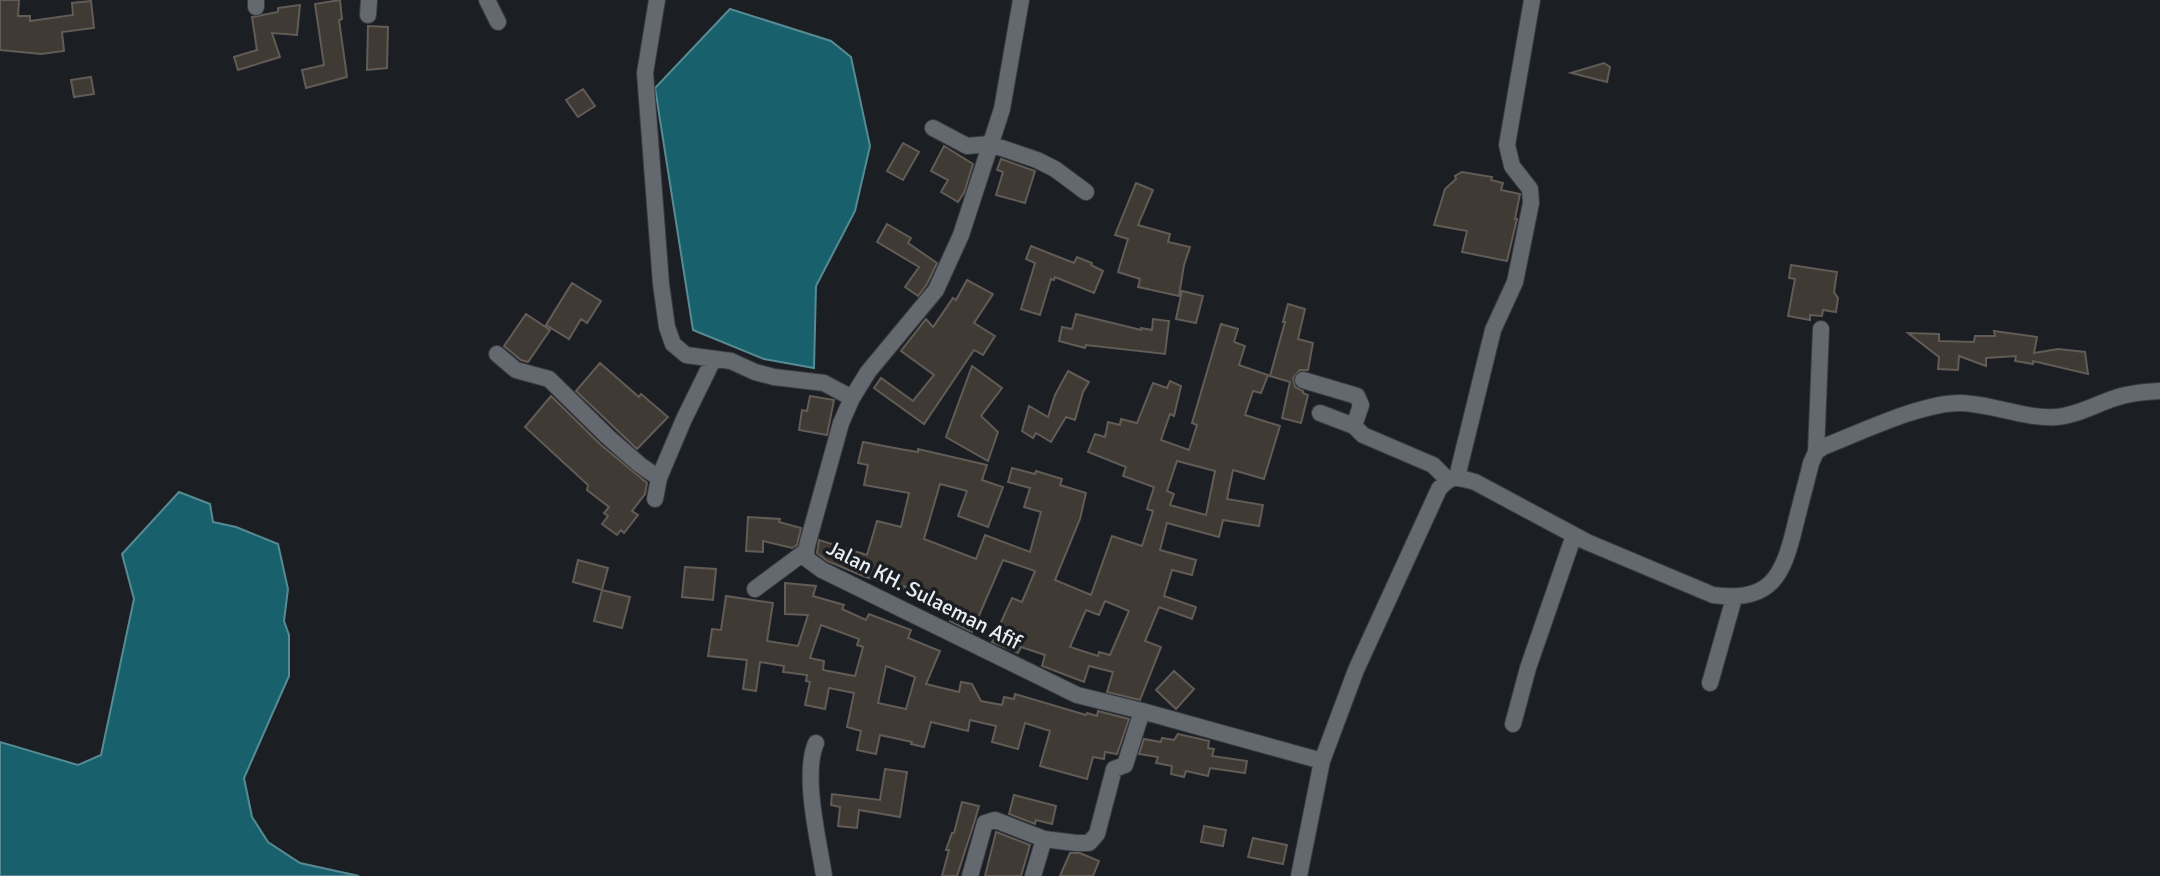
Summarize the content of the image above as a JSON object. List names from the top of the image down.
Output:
{
  "streets": {
    "street": ["Jalan KH. Sulaeman Afif"]
  }
}
